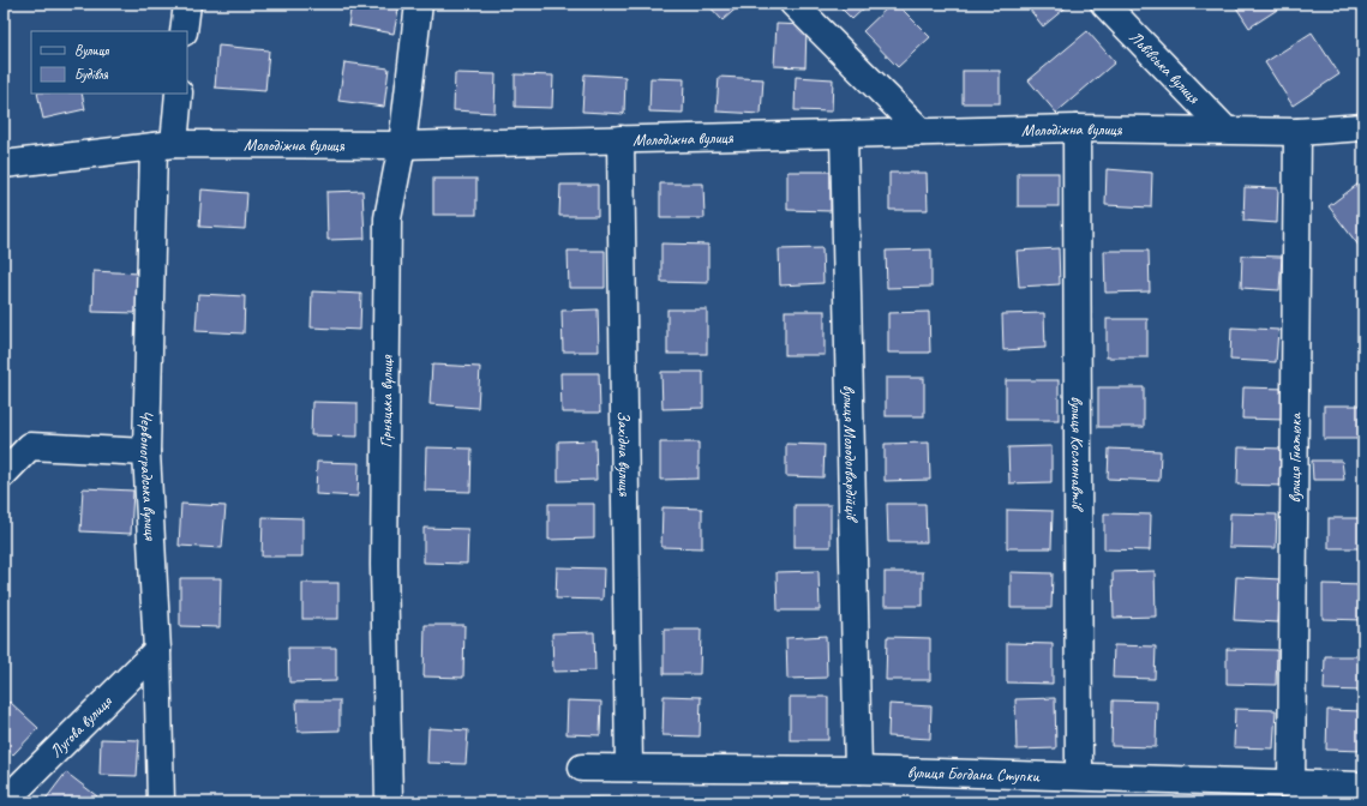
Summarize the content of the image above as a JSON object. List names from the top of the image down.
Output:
{
  "streets": {
    "street": [
      "Львівська вулиця",
      "Молодіжна вулиця",
      "Гірняцька вулиця",
      "вулиця Молодогвардійців",
      "вулиця Космонавтів",
      "Західна вулиця",
      "вулиця Гнатюка",
      "Червоноградська вулиця",
      "Лугова вулиця",
      "вулиця Богдана Ступки"
    ]
  },
  "crossings": [
    ["Львівська вулиця", "Молодіжна вулиця"],
    ["Молодіжна вулиця", "Гірняцька вулиця"],
    ["Молодіжна вулиця", "вулиця Молодогвардійців"],
    ["Молодіжна вулиця", "вулиця Космонавтів"],
    ["Молодіжна вулиця", "Західна вулиця"],
    ["Молодіжна вулиця", "вулиця Гнатюка"],
    ["Молодіжна вулиця", "Червоноградська вулиця"],
    ["вулиця Молодогвардійців", "вулиця Богдана Ступки"],
    ["вулиця Космонавтів", "вулиця Богдана Ступки"],
    ["Західна вулиця", "вулиця Богдана Ступки"],
    ["вулиця Гнатюка", "вулиця Богдана Ступки"],
    ["Червоноградська вулиця", "Лугова вулиця"]
  ],
  "legend": ["Вулиця", "Будівля"]
}
